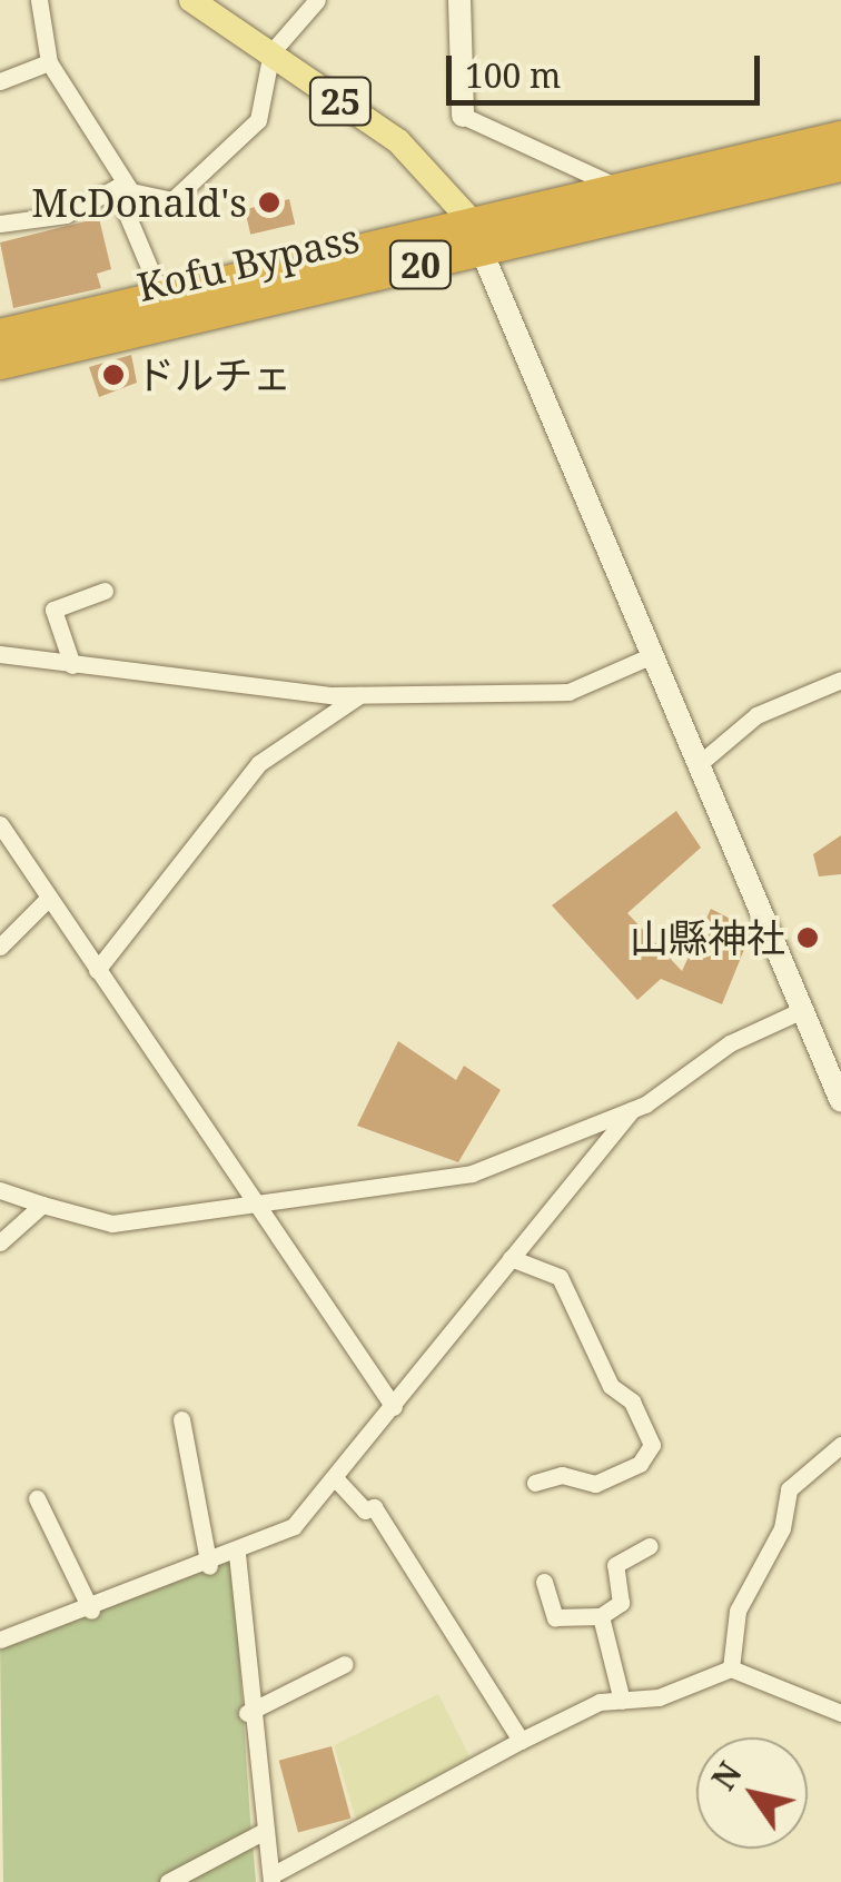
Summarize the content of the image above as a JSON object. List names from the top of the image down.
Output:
{
  "streets": {
    "highway": ["Kofu Bypass", "20"],
    "main road": ["25"]
  },
  "crossings": [
    ["25", "Kofu Bypass"]
  ],
  "places": ["McDonald's", "ドルチェ", "山縣神社"],
  "scale_bar": "100 m",
  "north": "top left"
}
